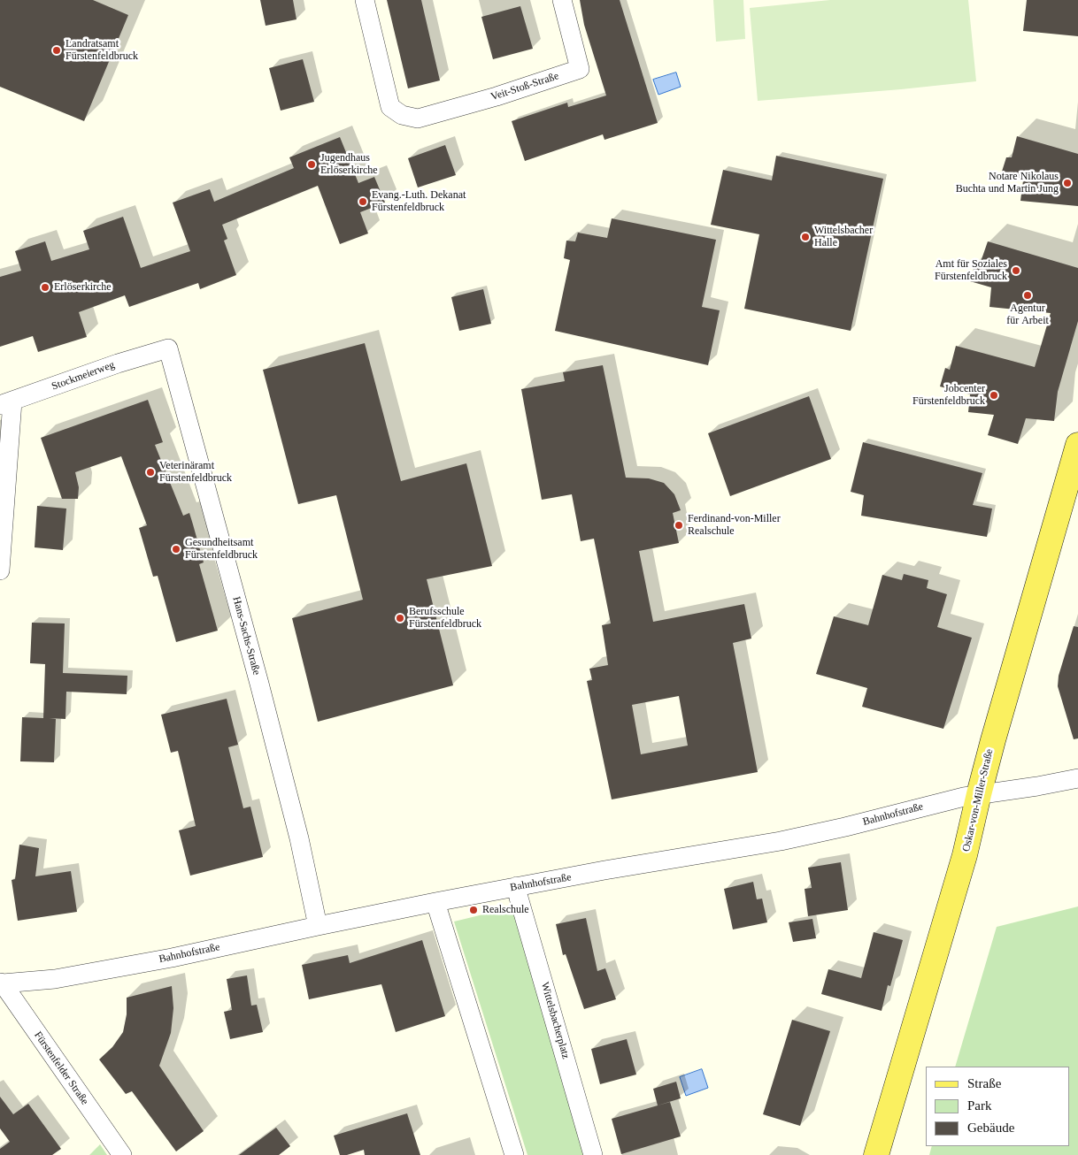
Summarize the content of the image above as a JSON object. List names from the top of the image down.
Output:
{
  "streets": {
    "main road": ["Oskar-von-Miller-Straße"],
    "street": [
      "Veit-Stoß-Straße",
      "Stockmeierweg",
      "Hans-Sachs-Straße",
      "Bahnhofstraße",
      "Wittelsbacherplatz",
      "Fürstenfelder Straße"
    ]
  },
  "crossings": [
    ["Stockmeierweg", "Hans-Sachs-Straße"],
    ["Hans-Sachs-Straße", "Bahnhofstraße"],
    ["Oskar-von-Miller-Straße", "Bahnhofstraße"],
    ["Bahnhofstraße", "Wittelsbacherplatz"],
    ["Bahnhofstraße", "Fürstenfelder Straße"]
  ],
  "places": [
    "Landratsamt Fürstenfeldbruck",
    "Jugendhaus Erlöserkirche",
    "Notare Nikolaus Buchta und Martin Jung",
    "Evang.-Luth. Dekanat Fürstenfeldbruck",
    "Wittelsbacher Halle",
    "Amt für Soziales Fürstenfeldbruck",
    "Erlöserkirche",
    "Agentur für Arbeit",
    "Jobcenter Fürstenfeldbruck",
    "Veterinäramt Fürstenfeldbruck",
    "Ferdinand-von-Miller Realschule",
    "Gesundheitsamt Fürstenfeldbruck",
    "Berufsschule Fürstenfeldbruck",
    "Realschule"
  ],
  "legend": ["Straße", "Park", "Gebäude"]
}
